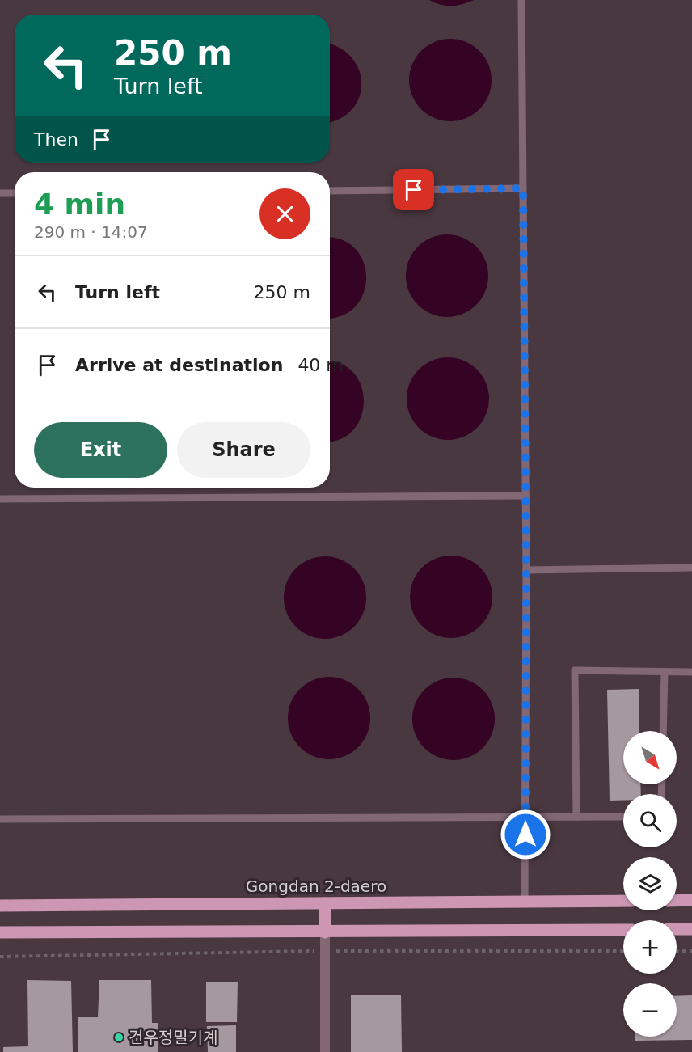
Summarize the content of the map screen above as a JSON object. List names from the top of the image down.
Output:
{
  "streets": {
    "main road": ["Gongdan 2-daero"]
  },
  "places": ["건우정밀기계"],
  "north": "bottom right",
  "page": {
    "turn": ["250 m", "Turn left"],
    "then": "Then",
    "heading": ["4 min", "290 m · 14:07"],
    "list": [
      {
        "name": "Turn left",
        "value": "250 m"
      },
      {
        "name": "Arrive at destination",
        "value": "40 m"
      }
    ],
    "buttons": ["Exit", "Share"],
    "map_buttons": ["+", "−"]
  }
}
